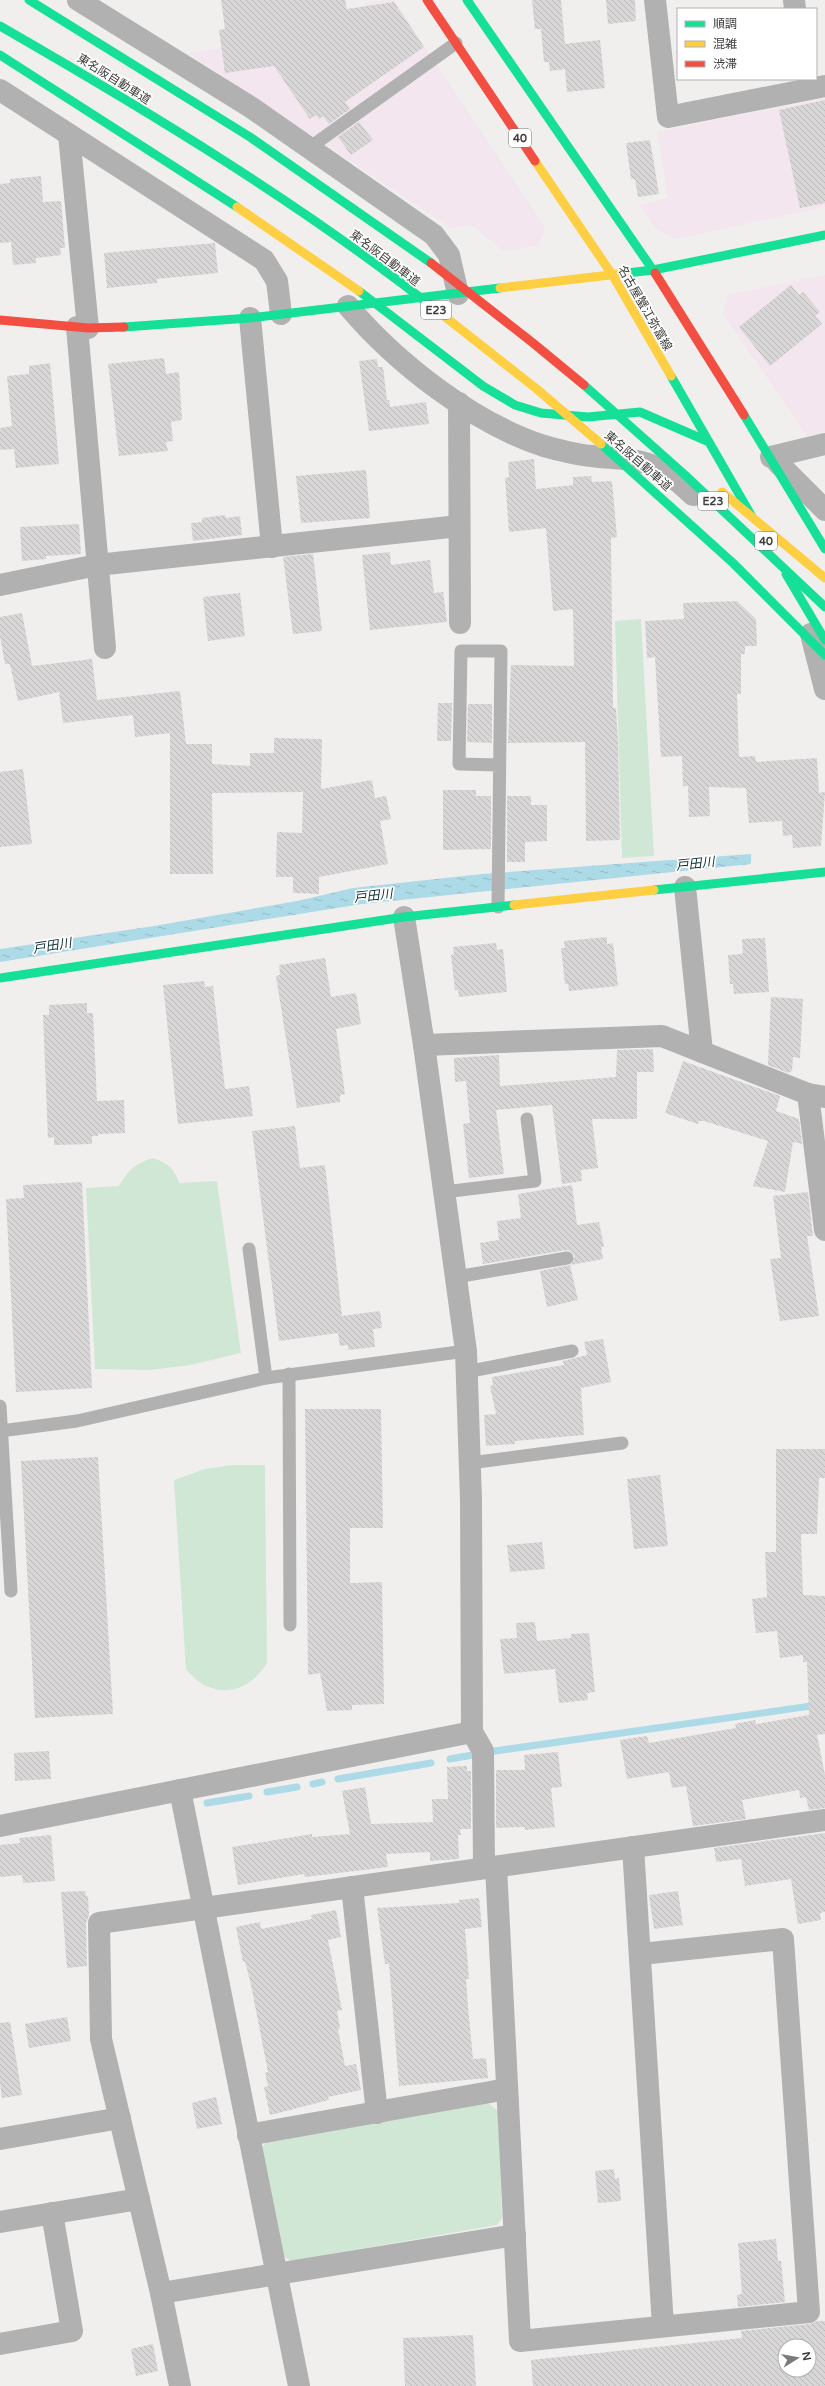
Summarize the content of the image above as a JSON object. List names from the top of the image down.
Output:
{
  "streets": {
    "main road": [
      "東名阪自動車道",
      "40",
      "名古屋蟹江弥富線",
      "E23"
    ]
  },
  "crossings": [
    ["東名阪自動車道", "名古屋蟹江弥富線"]
  ],
  "water": ["戸田川"],
  "legend": ["順調", "混雑", "渋滞"],
  "north": "right"
}
